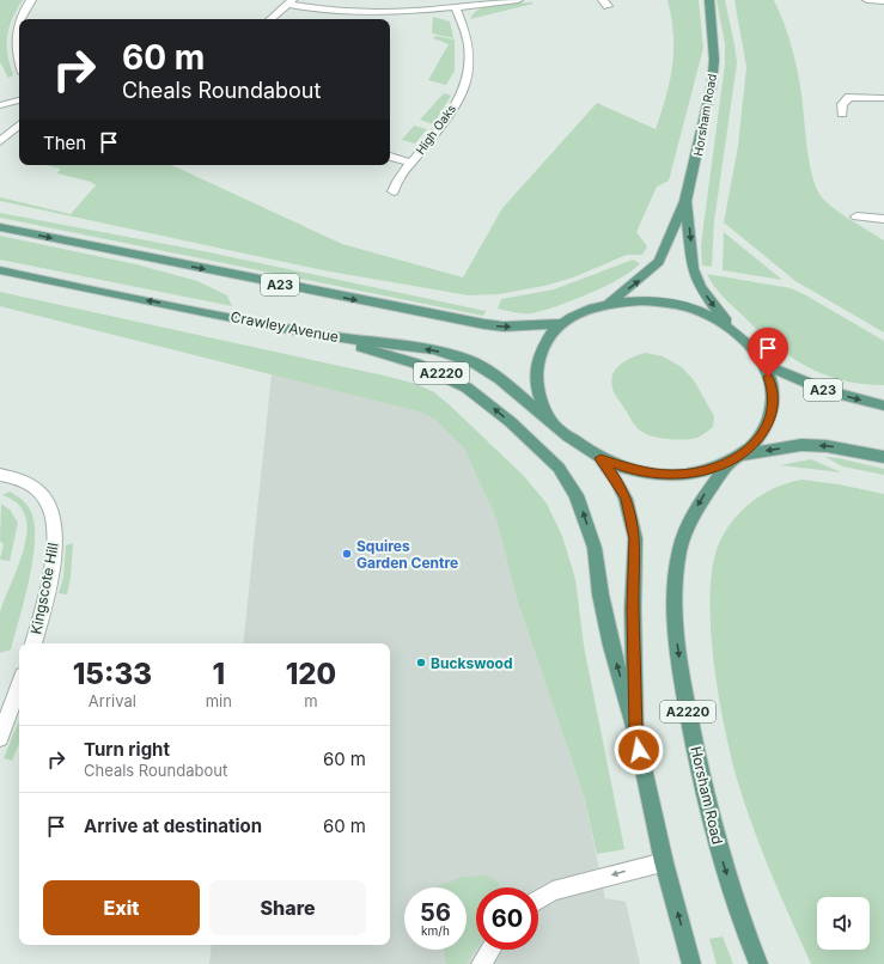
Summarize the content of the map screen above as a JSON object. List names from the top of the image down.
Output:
{
  "streets": {
    "main road": [
      "Horsham Road",
      "A23",
      "Crawley Avenue",
      "A2220"
    ],
    "street": ["High Oaks", "Kingscote Hill"]
  },
  "crossings": [
    ["Horsham Road", "A23"],
    ["Crawley Avenue", "A2220"]
  ],
  "places": ["Squires Garden Centre", "Buckswood"],
  "page": {
    "turn": ["60 m", "Cheals Roundabout"],
    "then": "Then",
    "eta": [
      "15:33",
      "Arrival",
      "1",
      "min",
      "120",
      "m"
    ],
    "list": [
      {
        "name": "Turn right",
        "note": "Cheals Roundabout",
        "value": "60 m"
      },
      {
        "name": "Arrive at destination",
        "value": "60 m"
      }
    ],
    "buttons": ["Exit", "Share"],
    "speed": "56 km/h",
    "limit": "60"
  }
}
